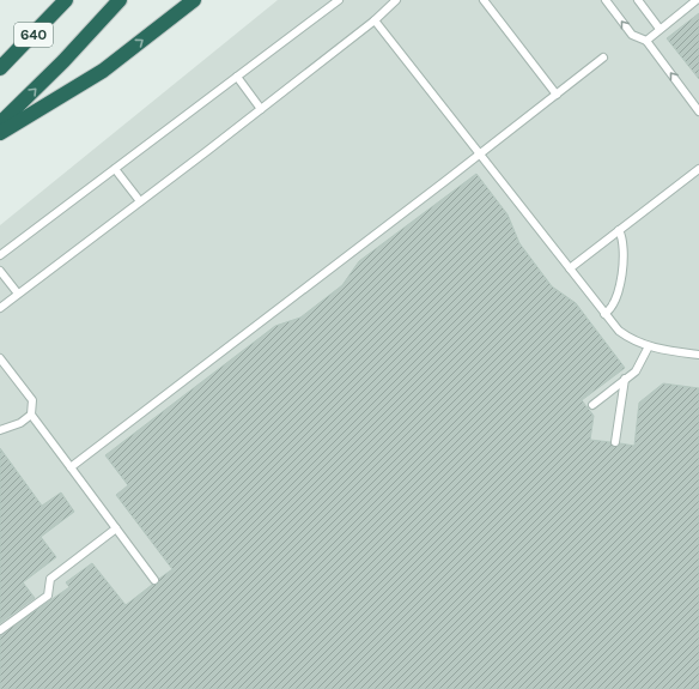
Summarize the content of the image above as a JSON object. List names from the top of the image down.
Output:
{
  "streets": {
    "highway": ["640"]
  }
}
